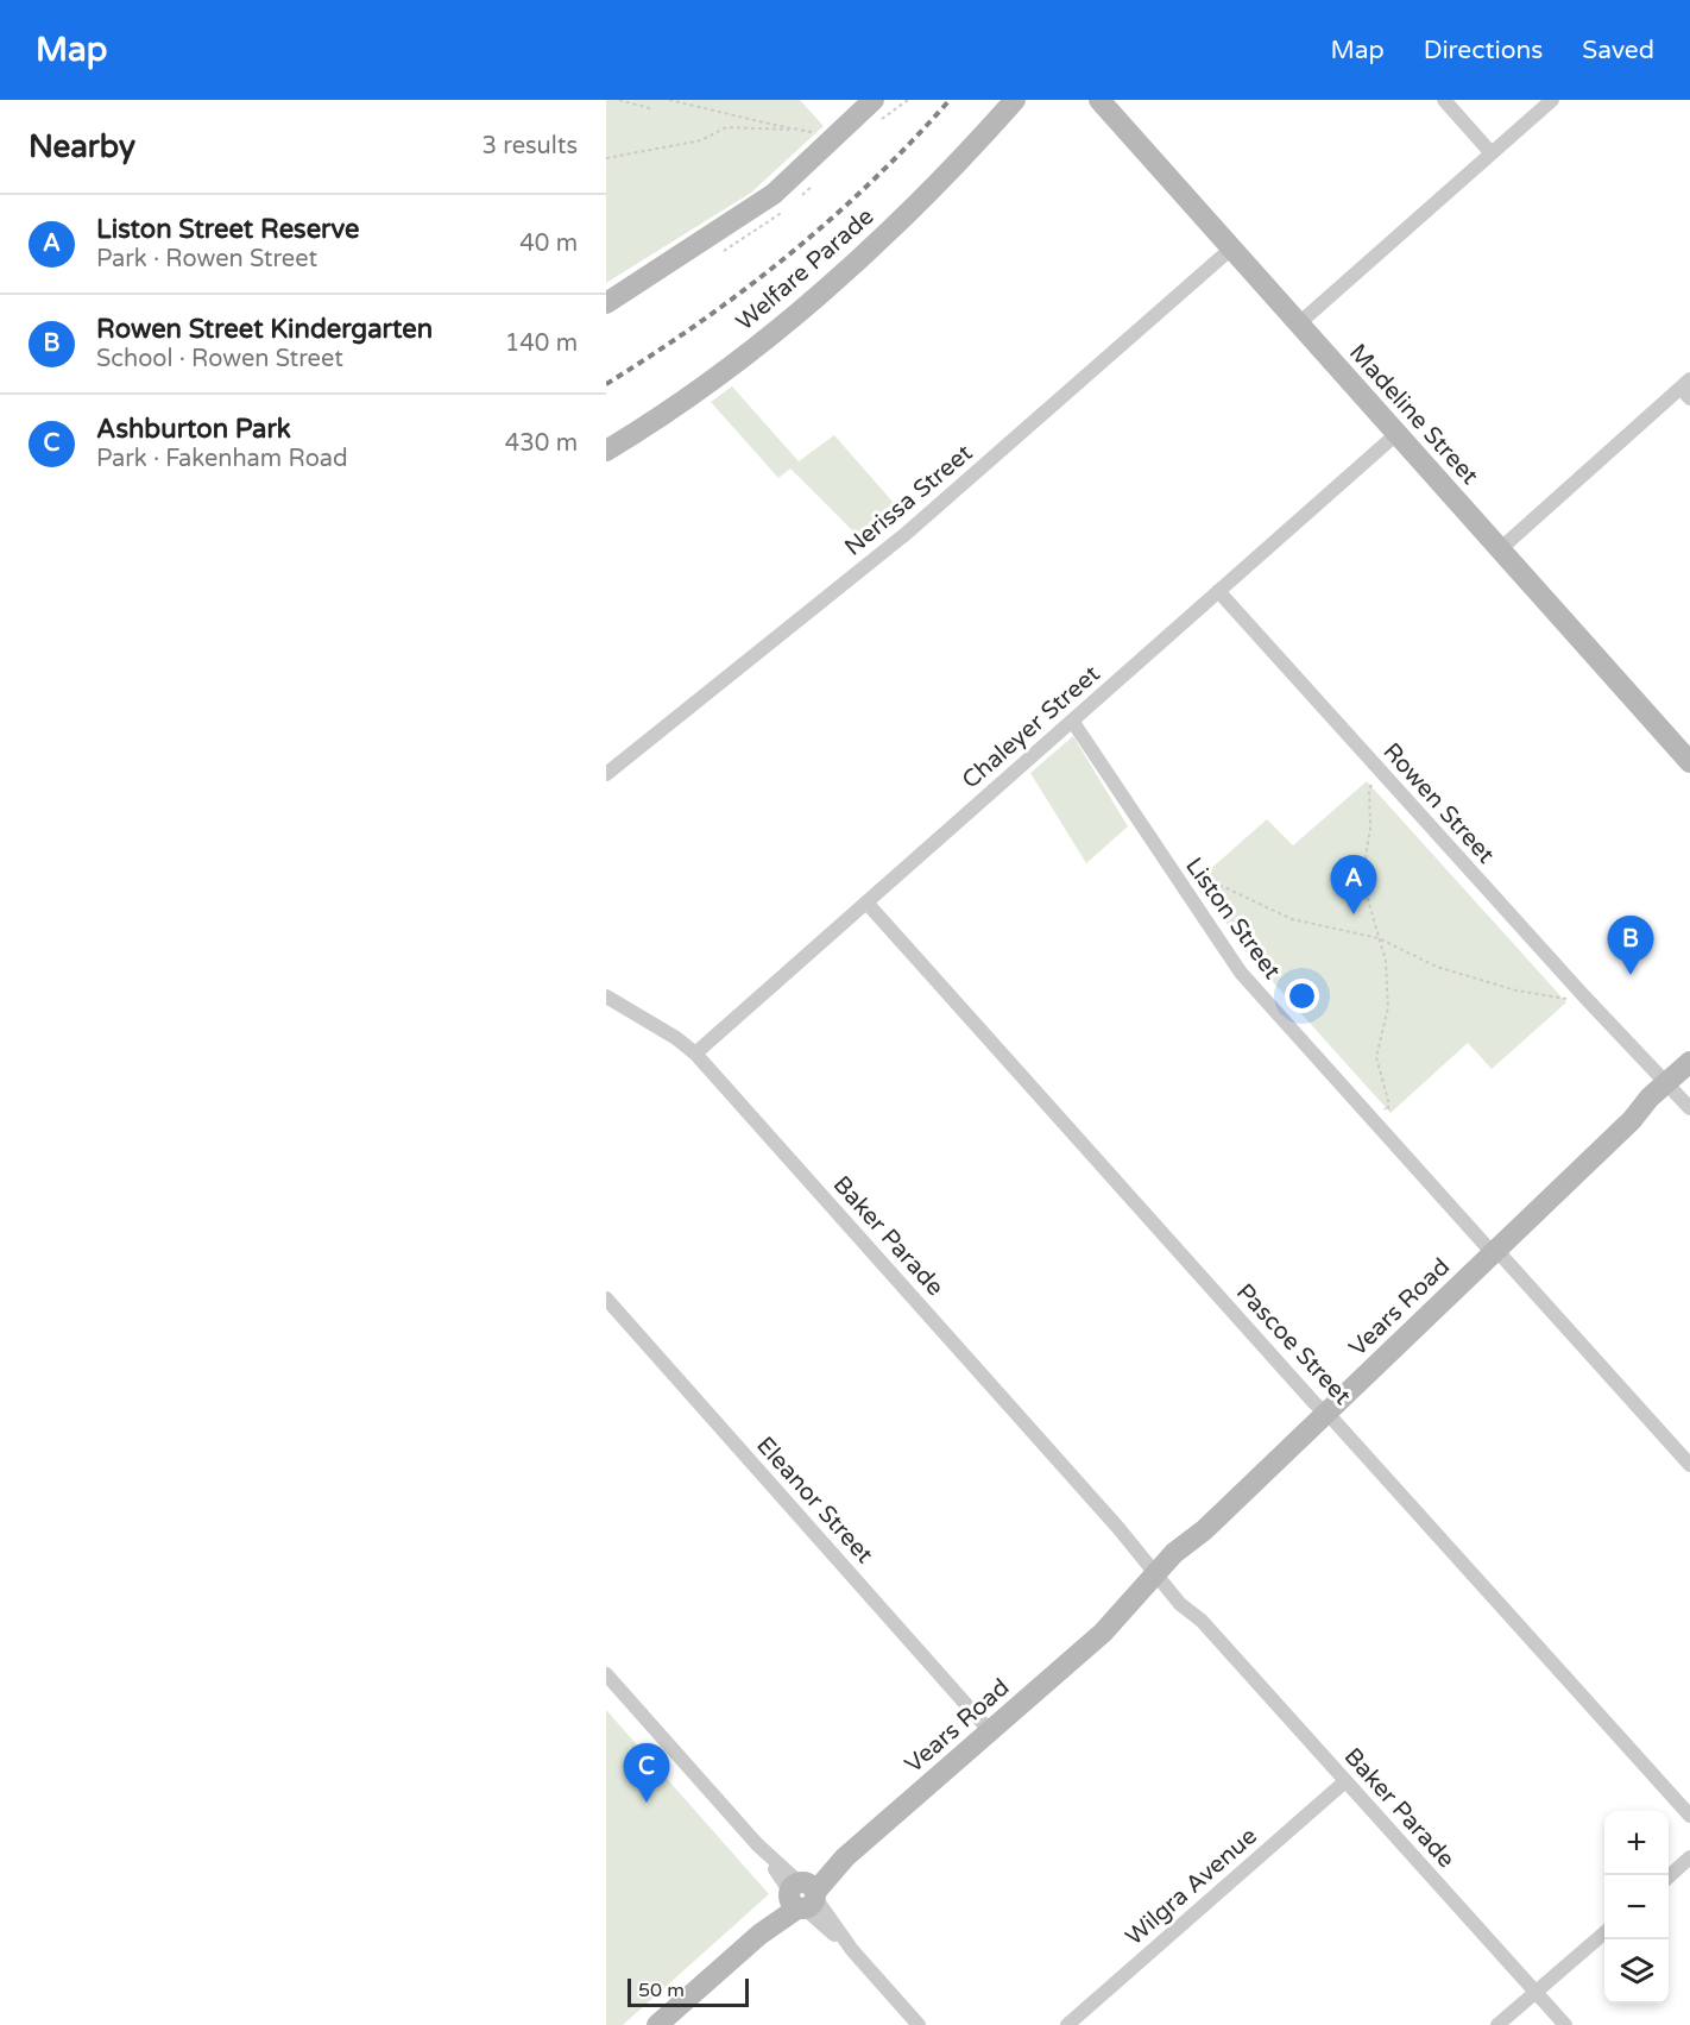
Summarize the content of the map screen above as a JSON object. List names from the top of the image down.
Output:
{
  "streets": {
    "street": [
      "Welfare Parade",
      "Madeline Street",
      "Nerissa Street",
      "Chaleyer Street",
      "Rowen Street",
      "Liston Street",
      "Baker Parade",
      "Vears Road",
      "Pascoe Street",
      "Eleanor Street",
      "Wilgra Avenue"
    ]
  },
  "crossings": [
    ["Madeline Street", "Nerissa Street"],
    ["Madeline Street", "Chaleyer Street"],
    ["Chaleyer Street", "Rowen Street"],
    ["Chaleyer Street", "Liston Street"],
    ["Chaleyer Street", "Baker Parade"],
    ["Chaleyer Street", "Pascoe Street"],
    ["Rowen Street", "Vears Road"],
    ["Liston Street", "Vears Road"],
    ["Baker Parade", "Vears Road"],
    ["Baker Parade", "Wilgra Avenue"],
    ["Vears Road", "Pascoe Street"],
    ["Vears Road", "Eleanor Street"]
  ],
  "scale_bar": "50 m",
  "page": {
    "header": "Map",
    "nav": ["Map", "Directions", "Saved"],
    "heading": ["Nearby", "3 results"],
    "list": [
      {
        "mark": "A",
        "name": "Liston Street Reserve",
        "note": "Park · Rowen Street",
        "value": "40 m"
      },
      {
        "mark": "B",
        "name": "Rowen Street Kindergarten",
        "note": "School · Rowen Street",
        "value": "140 m"
      },
      {
        "mark": "C",
        "name": "Ashburton Park",
        "note": "Park · Fakenham Road",
        "value": "430 m"
      }
    ],
    "pins": ["A", "B", "C"],
    "map_buttons": ["+", "−"],
    "scale": "50 m"
  }
}
